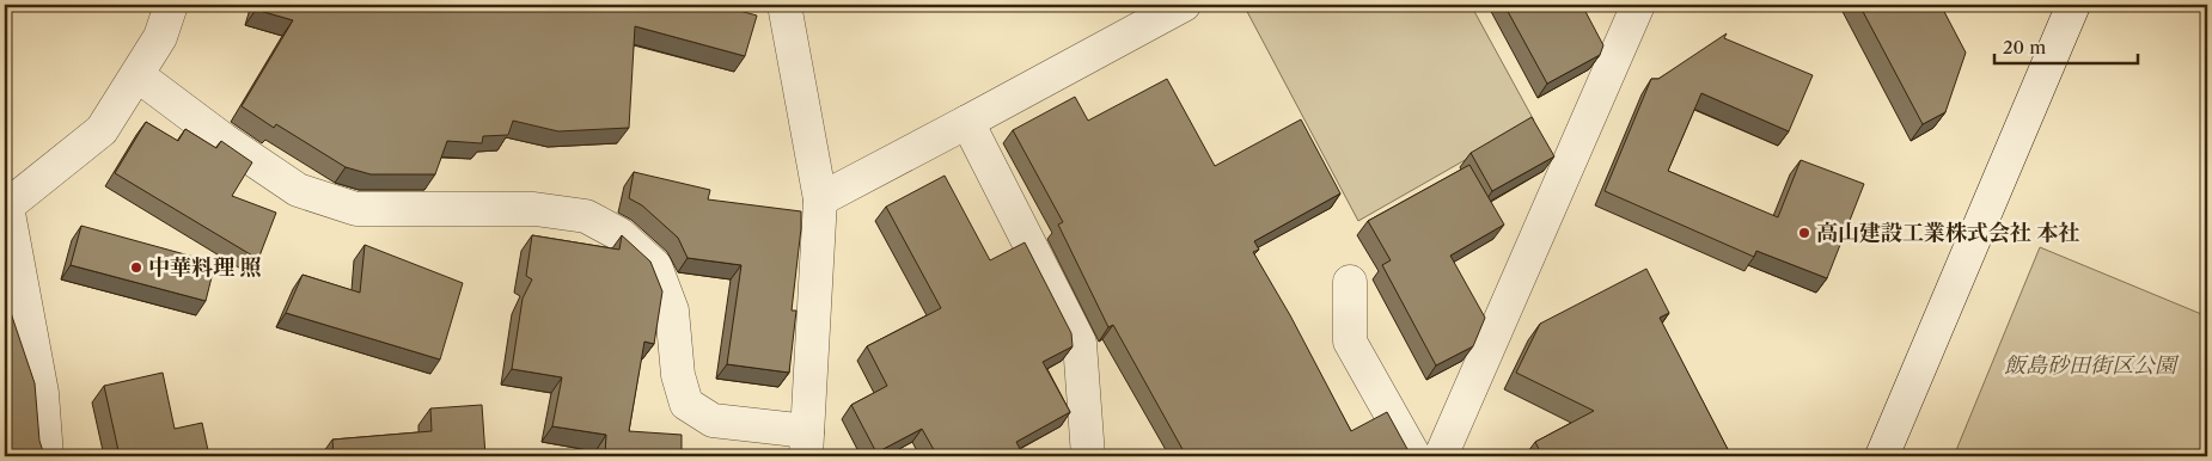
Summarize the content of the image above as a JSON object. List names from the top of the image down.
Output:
{
  "parks": ["飯島砂田街区公園"],
  "places": ["高山建設工業株式会社 本社", "中華料理 照"],
  "scale_bar": "20 m"
}
